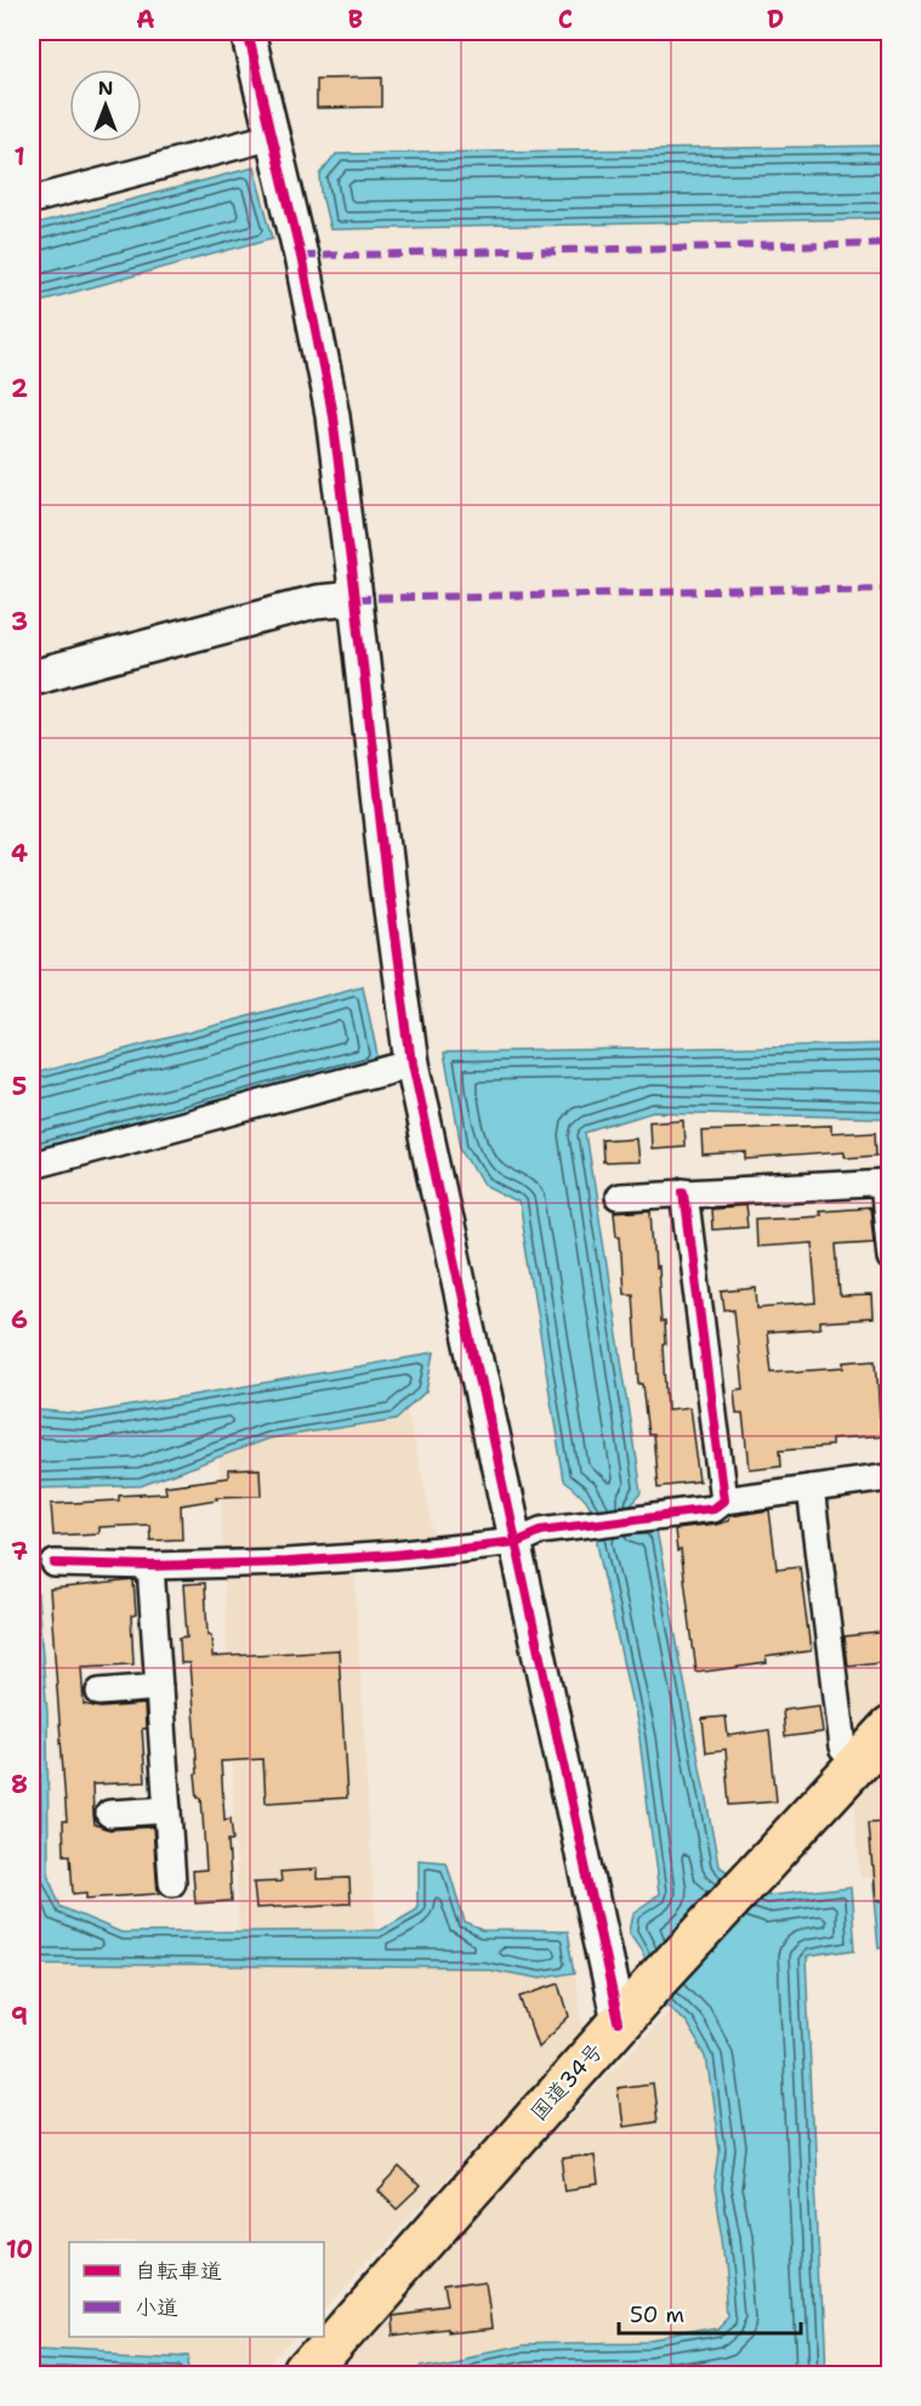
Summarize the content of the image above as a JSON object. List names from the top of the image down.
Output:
{
  "streets": {
    "highway": ["国道34号"]
  },
  "legend": ["自転車道", "小道"],
  "scale_bar": "50 m",
  "north": "top",
  "grid": {
    "columns": [
      "A",
      "B",
      "C",
      "D"
    ],
    "rows": [
      "1",
      "2",
      "3",
      "4",
      "5",
      "6",
      "7",
      "8",
      "9",
      "10"
    ]
  }
}
